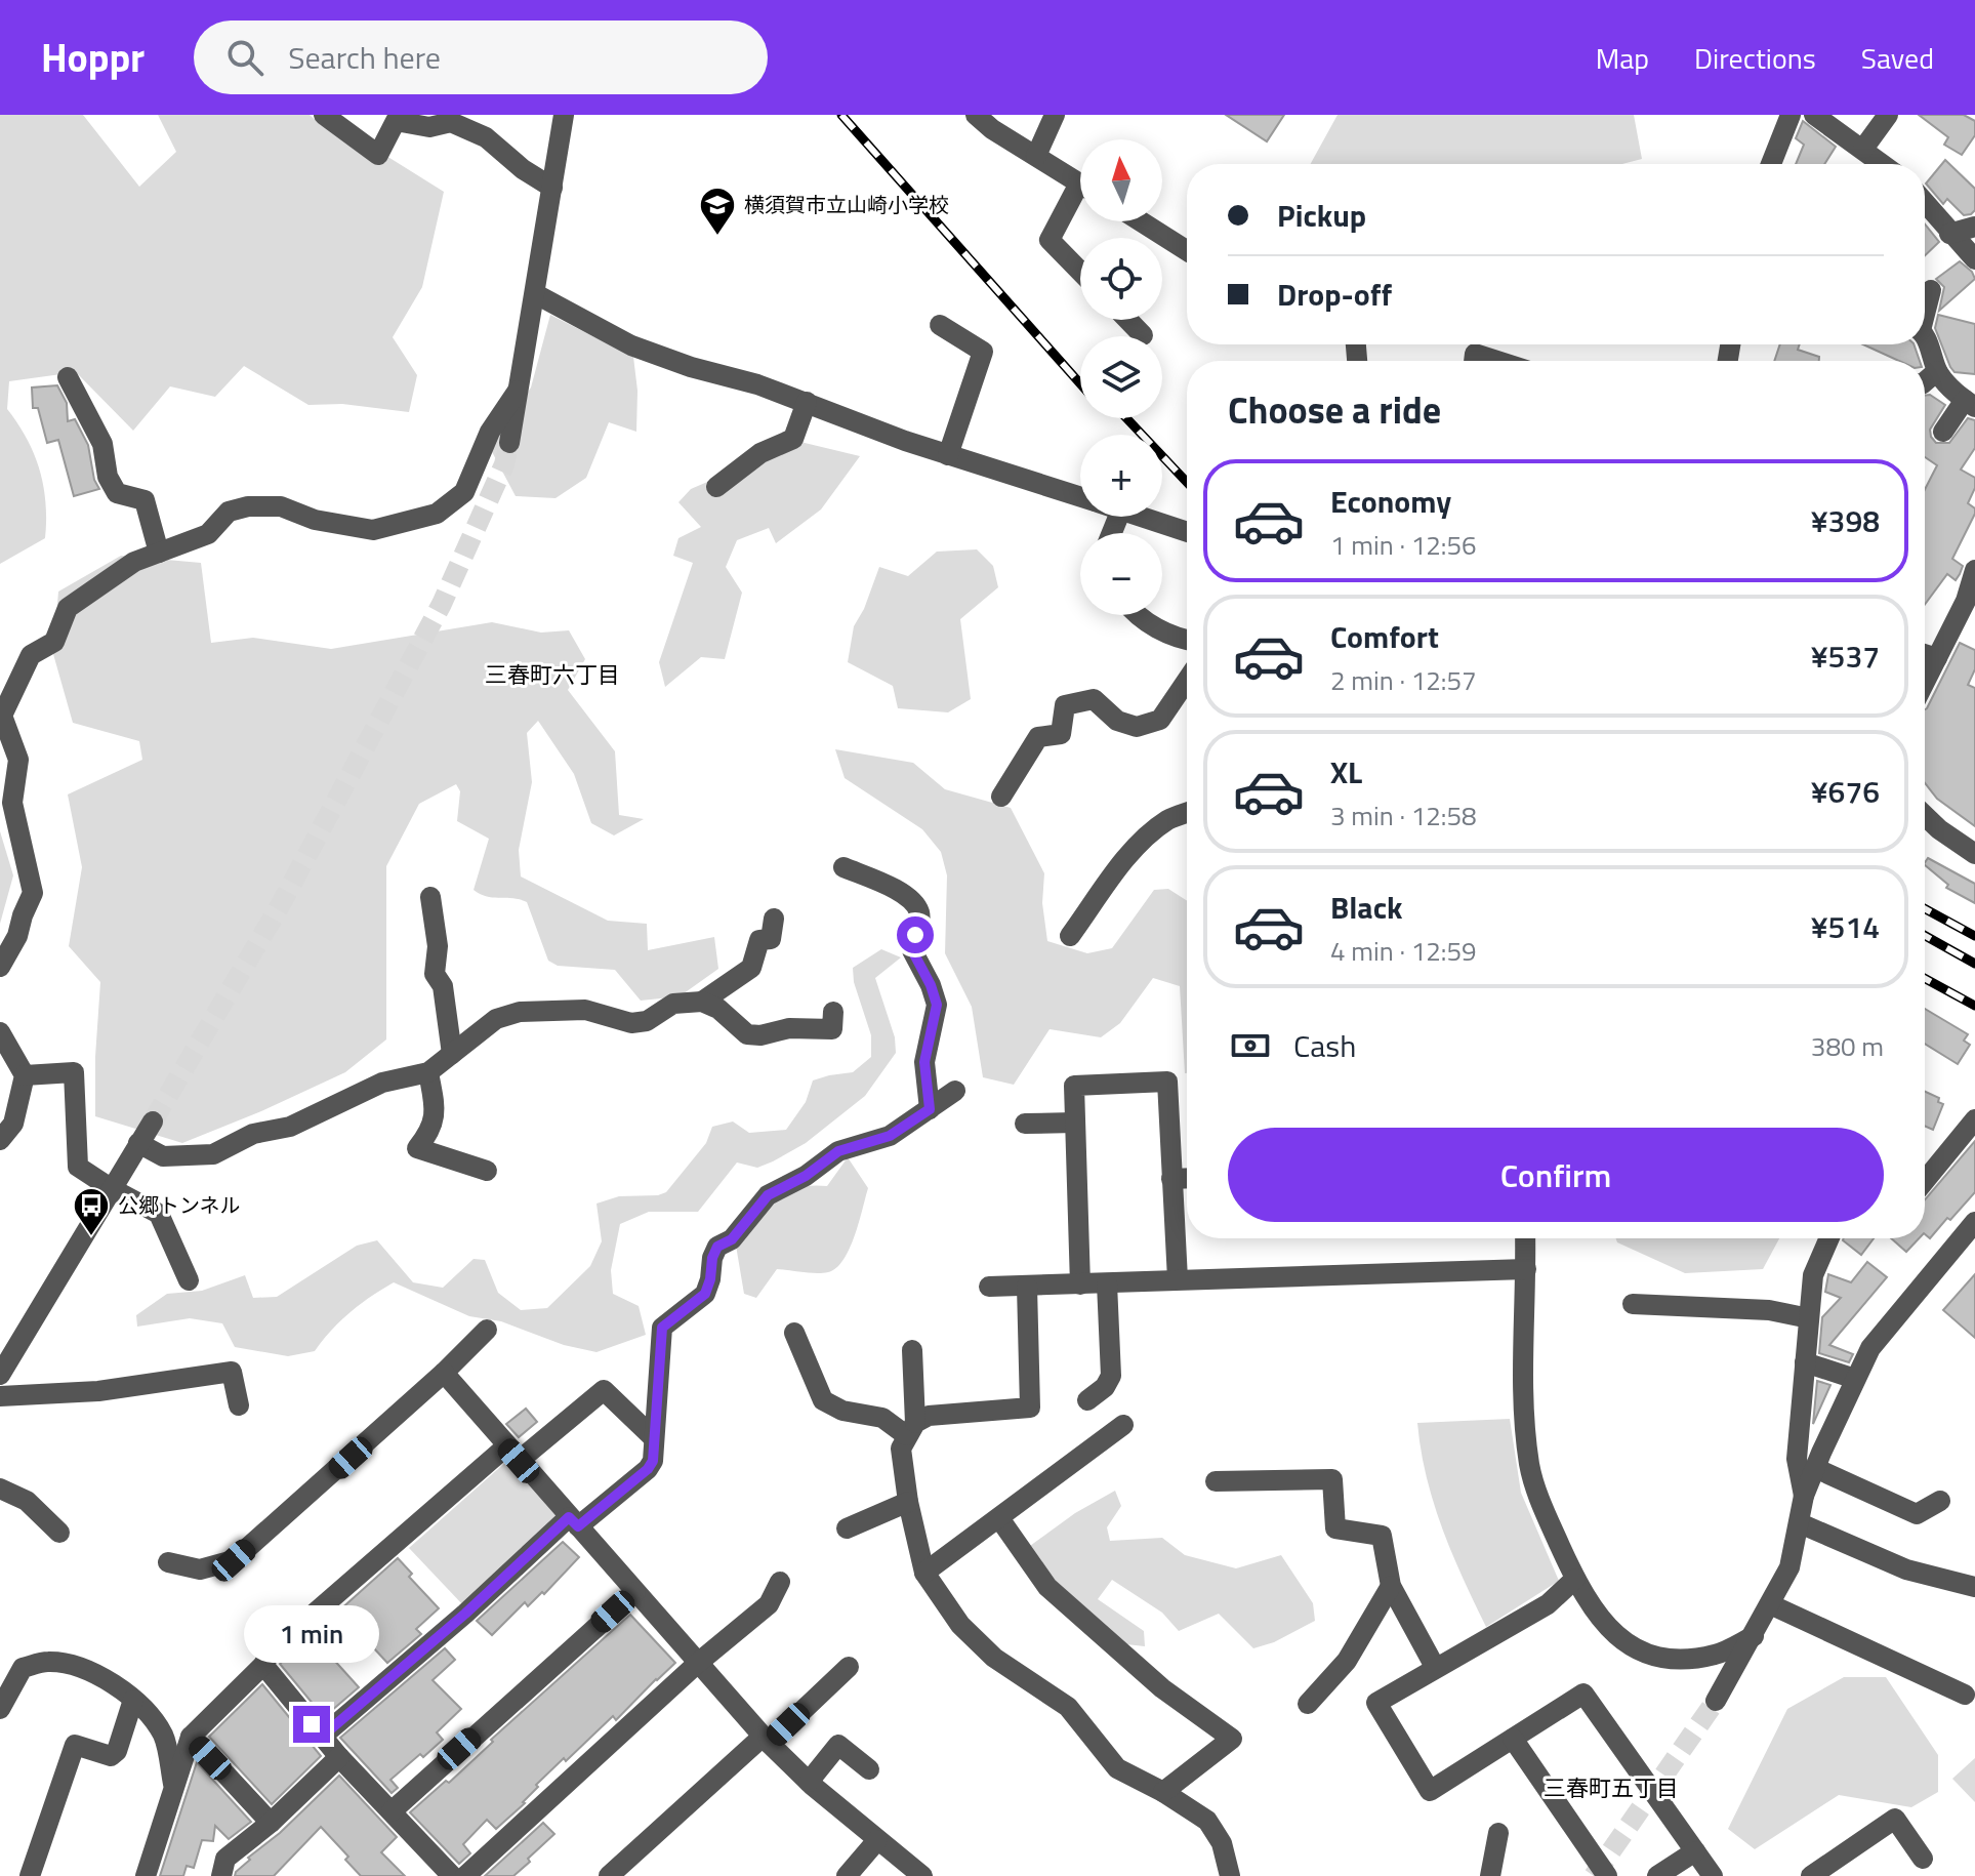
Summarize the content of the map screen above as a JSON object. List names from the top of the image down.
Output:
{
  "districts": ["三春町六丁目", "三春町五丁目"],
  "places": {
    "school or university": ["横須賀市立山崎小学校"],
    "bus stop": ["公郷トンネル"]
  },
  "north": "top",
  "page": {
    "header": "Hoppr",
    "search": "Search here",
    "nav": ["Map", "Directions", "Saved"],
    "map_buttons": ["+", "−"],
    "banner": ["Pickup", "Drop-off"],
    "heading": "Choose a ride",
    "list": [
      {
        "name": "Economy",
        "note": "1 min · 12:56",
        "value": "¥398"
      },
      {
        "name": "Comfort",
        "note": "2 min · 12:57",
        "value": "¥537"
      },
      {
        "name": "XL",
        "note": "3 min · 12:58",
        "value": "¥676"
      },
      {
        "name": "Black",
        "note": "4 min · 12:59",
        "value": "¥514"
      }
    ],
    "pay": ["Cash", "380 m"],
    "buttons": "Confirm",
    "bubble": "1 min"
  }
}
